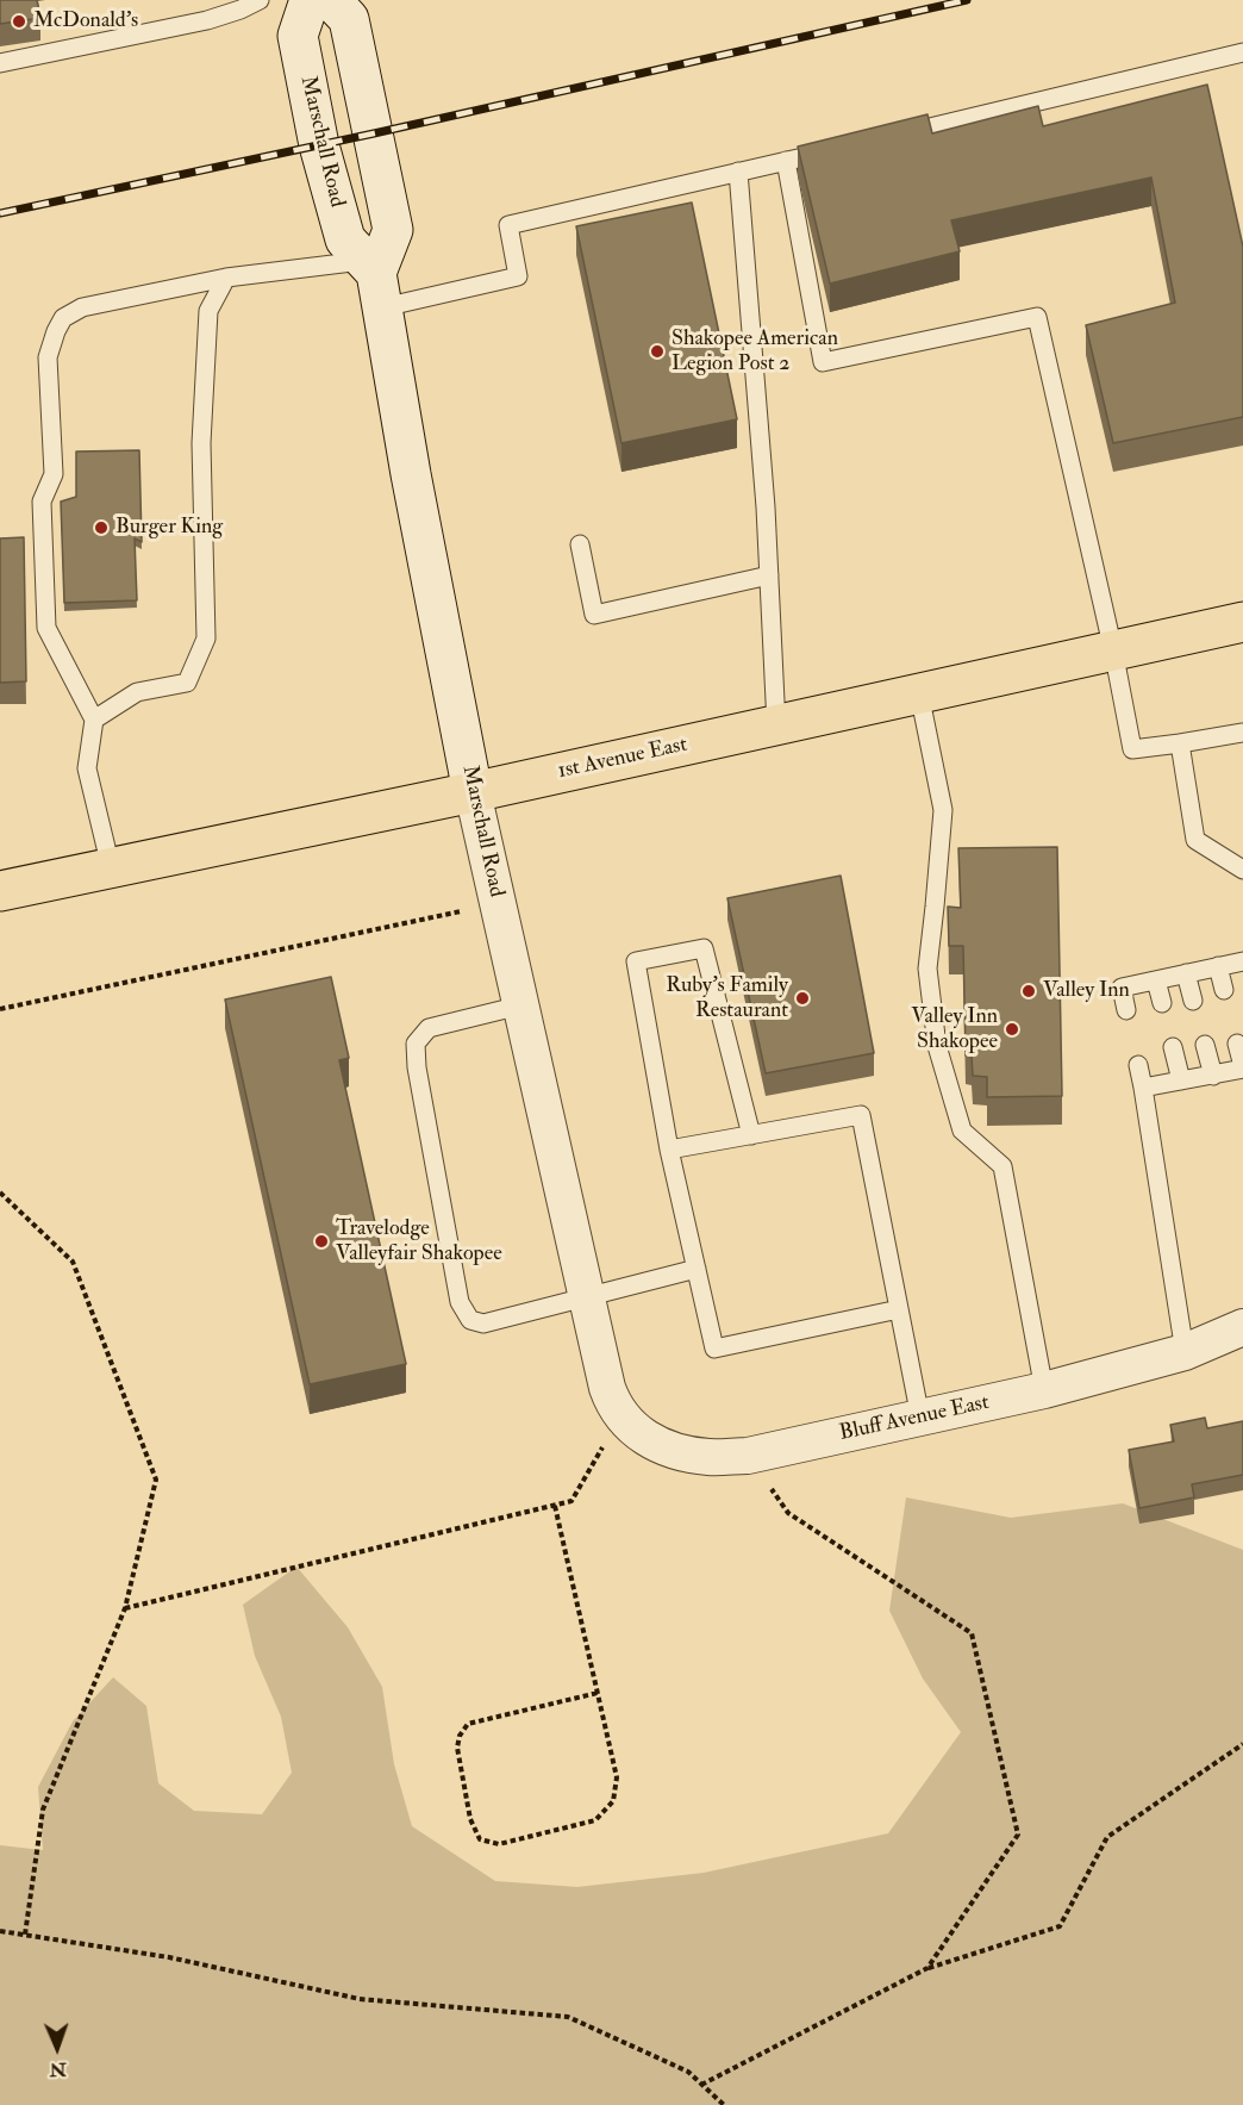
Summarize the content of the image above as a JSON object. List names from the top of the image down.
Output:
{
  "streets": {
    "main road": ["Marschall Road", "1st Avenue East"],
    "street": ["Bluff Avenue East"]
  },
  "crossings": [
    ["Marschall Road", "1st Avenue East"],
    ["Marschall Road", "Bluff Avenue East"]
  ],
  "places": [
    "McDonald's",
    "Shakopee American Legion Post 2",
    "Burger King",
    "Valley Inn",
    "Ruby's Family Restaurant",
    "Valley Inn Shakopee",
    "Travelodge Valleyfair Shakopee"
  ],
  "north": "bottom"
}
